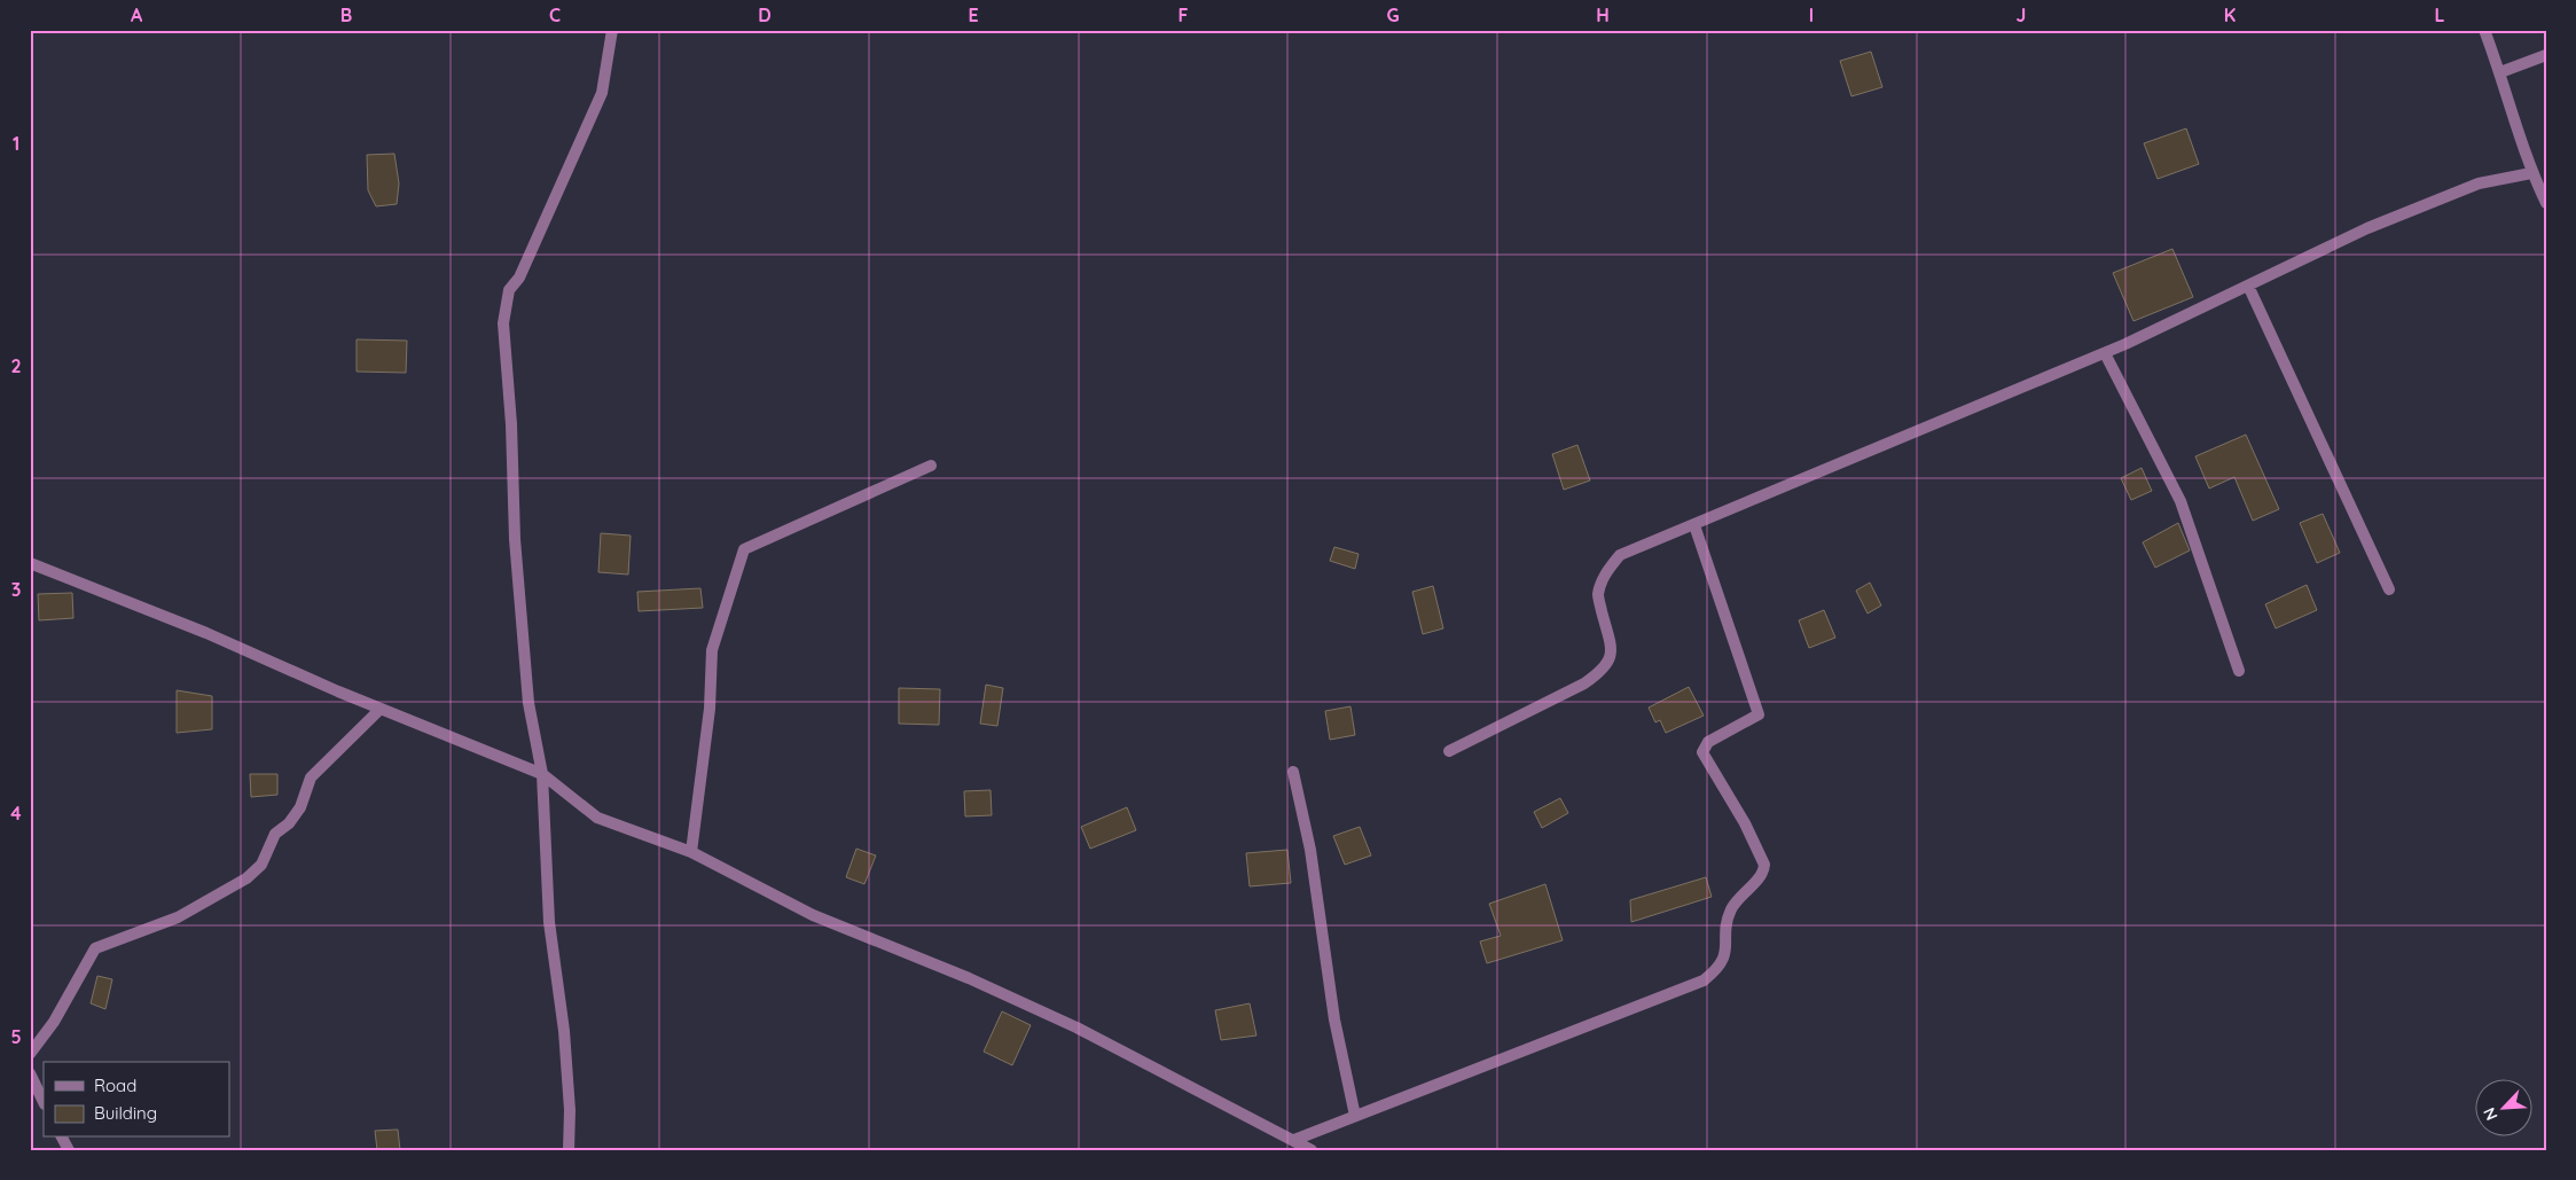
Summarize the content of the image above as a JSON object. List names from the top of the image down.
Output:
{
  "legend": ["Road", "Building"],
  "north": "bottom left",
  "grid": {
    "columns": [
      "A",
      "B",
      "C",
      "D",
      "E",
      "F",
      "G",
      "H",
      "I",
      "J",
      "K",
      "L"
    ],
    "rows": [
      "1",
      "2",
      "3",
      "4",
      "5"
    ]
  }
}
